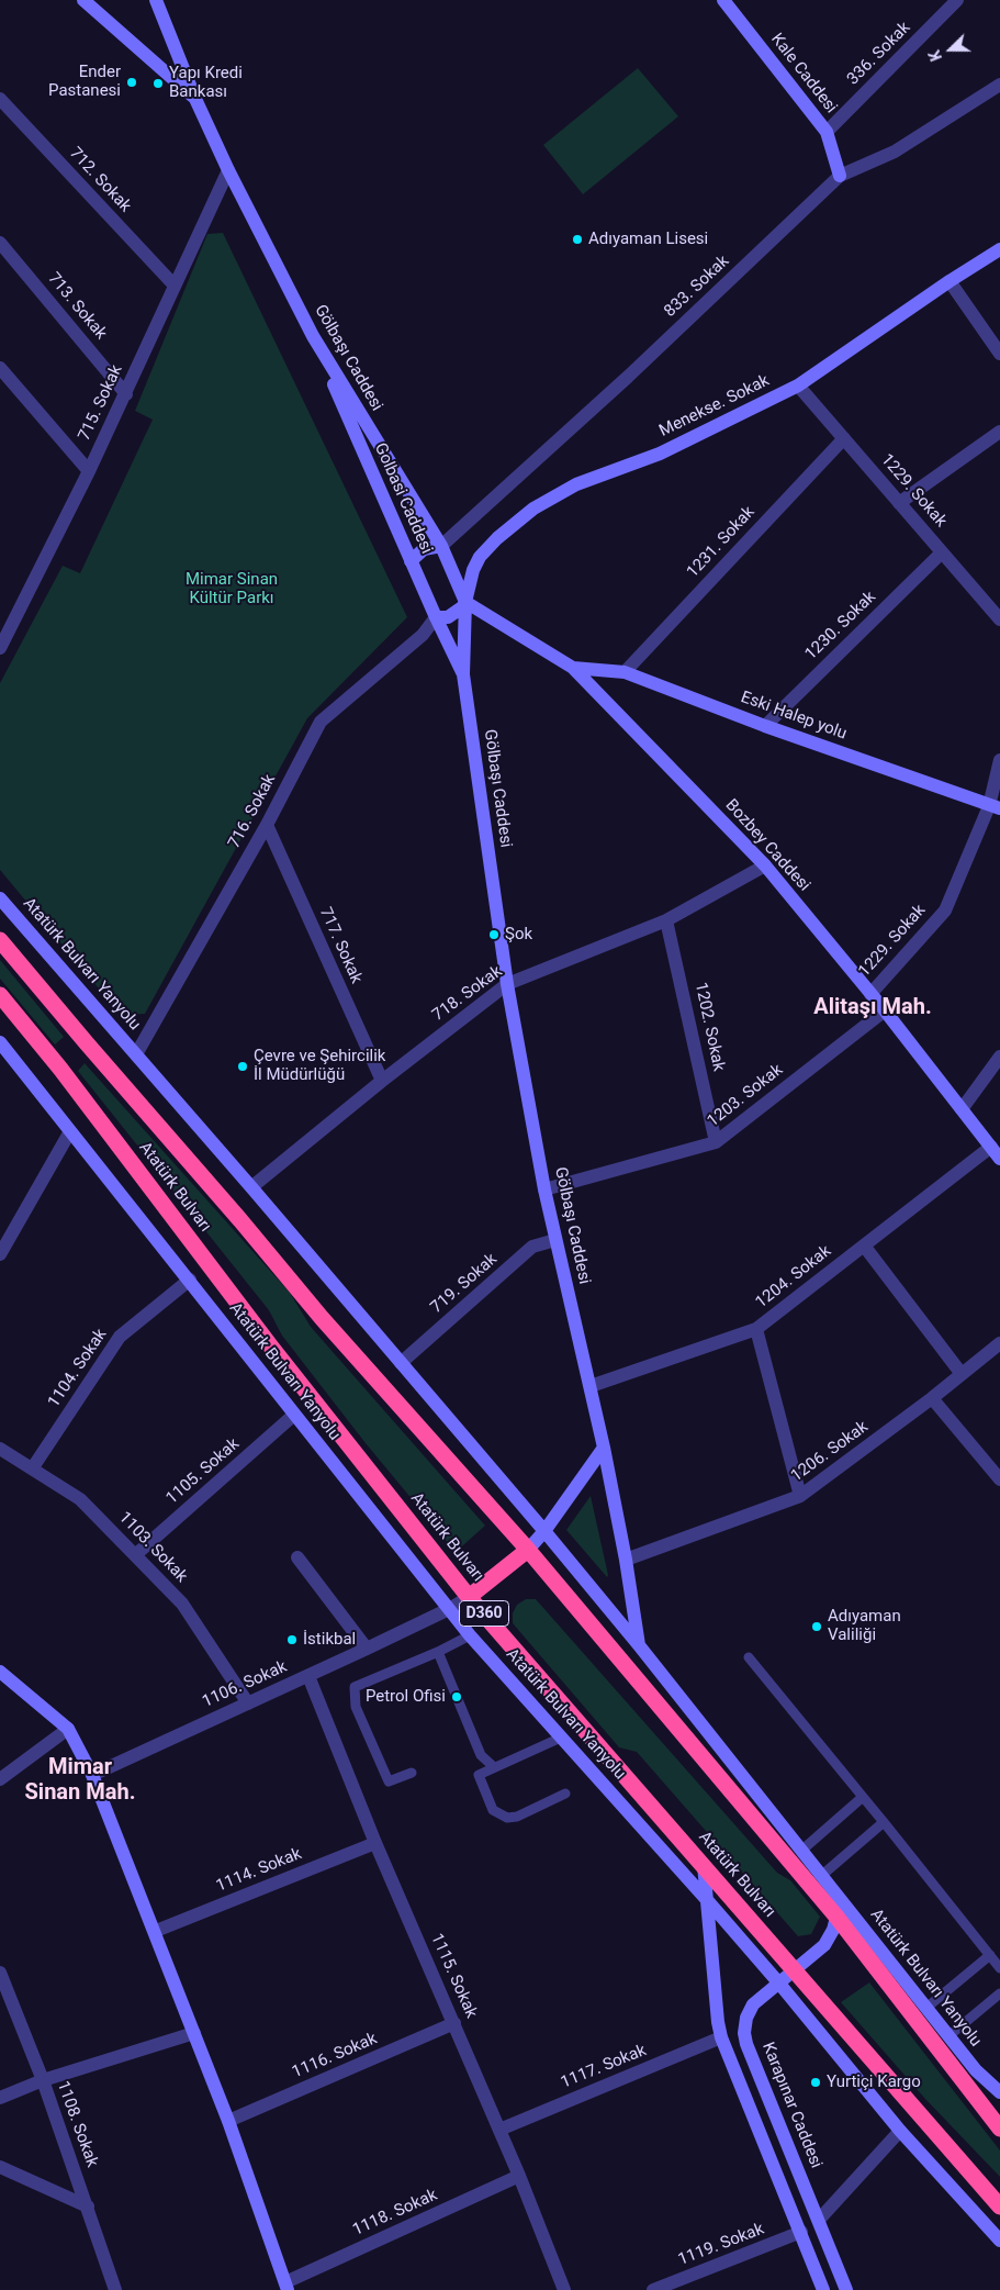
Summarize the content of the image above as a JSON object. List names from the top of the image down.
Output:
{
  "streets": {
    "highway": ["Atatürk Bulvarı", "D360"],
    "street": [
      "336. Sokak",
      "Kale Caddesi",
      "712. Sokak",
      "833. Sokak",
      "713. Sokak",
      "Gölbaşı Caddesi",
      "715. Sokak",
      "Menekse. Sokak",
      "1229. Sokak",
      "Golbasi Caddesi",
      "1231. Sokak",
      "1230. Sokak",
      "Eski Halep yolu",
      "716. Sokak",
      "Bozbey Caddesi",
      "717. Sokak",
      "Atatürk Bulvarı Yanyolu",
      "718. Sokak",
      "1202. Sokak",
      "1203. Sokak",
      "1204. Sokak",
      "719. Sokak",
      "1104. Sokak",
      "1206. Sokak",
      "1105. Sokak",
      "1103. Sokak",
      "1106. Sokak",
      "1114. Sokak",
      "1115. Sokak",
      "1116. Sokak",
      "1117. Sokak",
      "Karapınar Caddesi",
      "1108. Sokak",
      "1118. Sokak",
      "1119. Sokak"
    ]
  },
  "crossings": [
    ["336. Sokak", "Kale Caddesi"],
    ["Kale Caddesi", "833. Sokak"],
    ["712. Sokak", "715. Sokak"],
    ["833. Sokak", "Gölbaşı Caddesi"],
    ["713. Sokak", "715. Sokak"],
    ["Gölbaşı Caddesi", "715. Sokak"],
    ["Gölbaşı Caddesi", "Menekse. Sokak"],
    ["Gölbaşı Caddesi", "Golbasi Caddesi"],
    ["Gölbaşı Caddesi", "Bozbey Caddesi"],
    ["Gölbaşı Caddesi", "Atatürk Bulvarı Yanyolu"],
    ["Gölbaşı Caddesi", "718. Sokak"],
    ["Gölbaşı Caddesi", "1203. Sokak"],
    ["Gölbaşı Caddesi", "1204. Sokak"],
    ["Gölbaşı Caddesi", "719. Sokak"],
    ["Gölbaşı Caddesi", "1206. Sokak"],
    ["Menekse. Sokak", "1229. Sokak"],
    ["Menekse. Sokak", "Bozbey Caddesi"],
    ["1229. Sokak", "1231. Sokak"],
    ["1229. Sokak", "1230. Sokak"],
    ["1229. Sokak", "Eski Halep yolu"],
    ["1229. Sokak", "Bozbey Caddesi"],
    ["Golbasi Caddesi", "716. Sokak"],
    ["1231. Sokak", "Eski Halep yolu"],
    ["1230. Sokak", "Eski Halep yolu"],
    ["Eski Halep yolu", "Bozbey Caddesi"],
    ["716. Sokak", "717. Sokak"],
    ["716. Sokak", "Atatürk Bulvarı Yanyolu"],
    ["Bozbey Caddesi", "718. Sokak"],
    ["Bozbey Caddesi", "1203. Sokak"],
    ["Bozbey Caddesi", "1204. Sokak"],
    ["717. Sokak", "718. Sokak"],
    ["Atatürk Bulvarı Yanyolu", "718. Sokak"],
    ["Atatürk Bulvarı Yanyolu", "719. Sokak"],
    ["Atatürk Bulvarı Yanyolu", "1104. Sokak"],
    ["Atatürk Bulvarı Yanyolu", "1105. Sokak"],
    ["Atatürk Bulvarı Yanyolu", "1106. Sokak"],
    ["Atatürk Bulvarı Yanyolu", "Karapınar Caddesi"],
    ["718. Sokak", "1202. Sokak"],
    ["1202. Sokak", "1203. Sokak"],
    ["Atatürk Bulvarı", "1106. Sokak"],
    ["Atatürk Bulvarı", "Karapınar Caddesi"],
    ["1104. Sokak", "1103. Sokak"],
    ["1105. Sokak", "1103. Sokak"],
    ["1103. Sokak", "1106. Sokak"],
    ["1106. Sokak", "1115. Sokak"],
    ["1114. Sokak", "1115. Sokak"],
    ["1115. Sokak", "1116. Sokak"],
    ["1115. Sokak", "1117. Sokak"],
    ["1115. Sokak", "1118. Sokak"]
  ],
  "districts": ["Alitaşı Mah.", "Mimar Sinan Mah."],
  "parks": ["Mimar Sinan Kültür Parkı"],
  "places": [
    "Ender Pastanesi",
    "Yapı Kredi Bankası",
    "Adıyaman Lisesi",
    "Şok",
    "Çevre ve Şehircilik İl Müdürlüğü",
    "Adıyaman Valiliği",
    "İstikbal",
    "Petrol Ofisi",
    "Yurtiçi Kargo"
  ],
  "north": "left"
}
